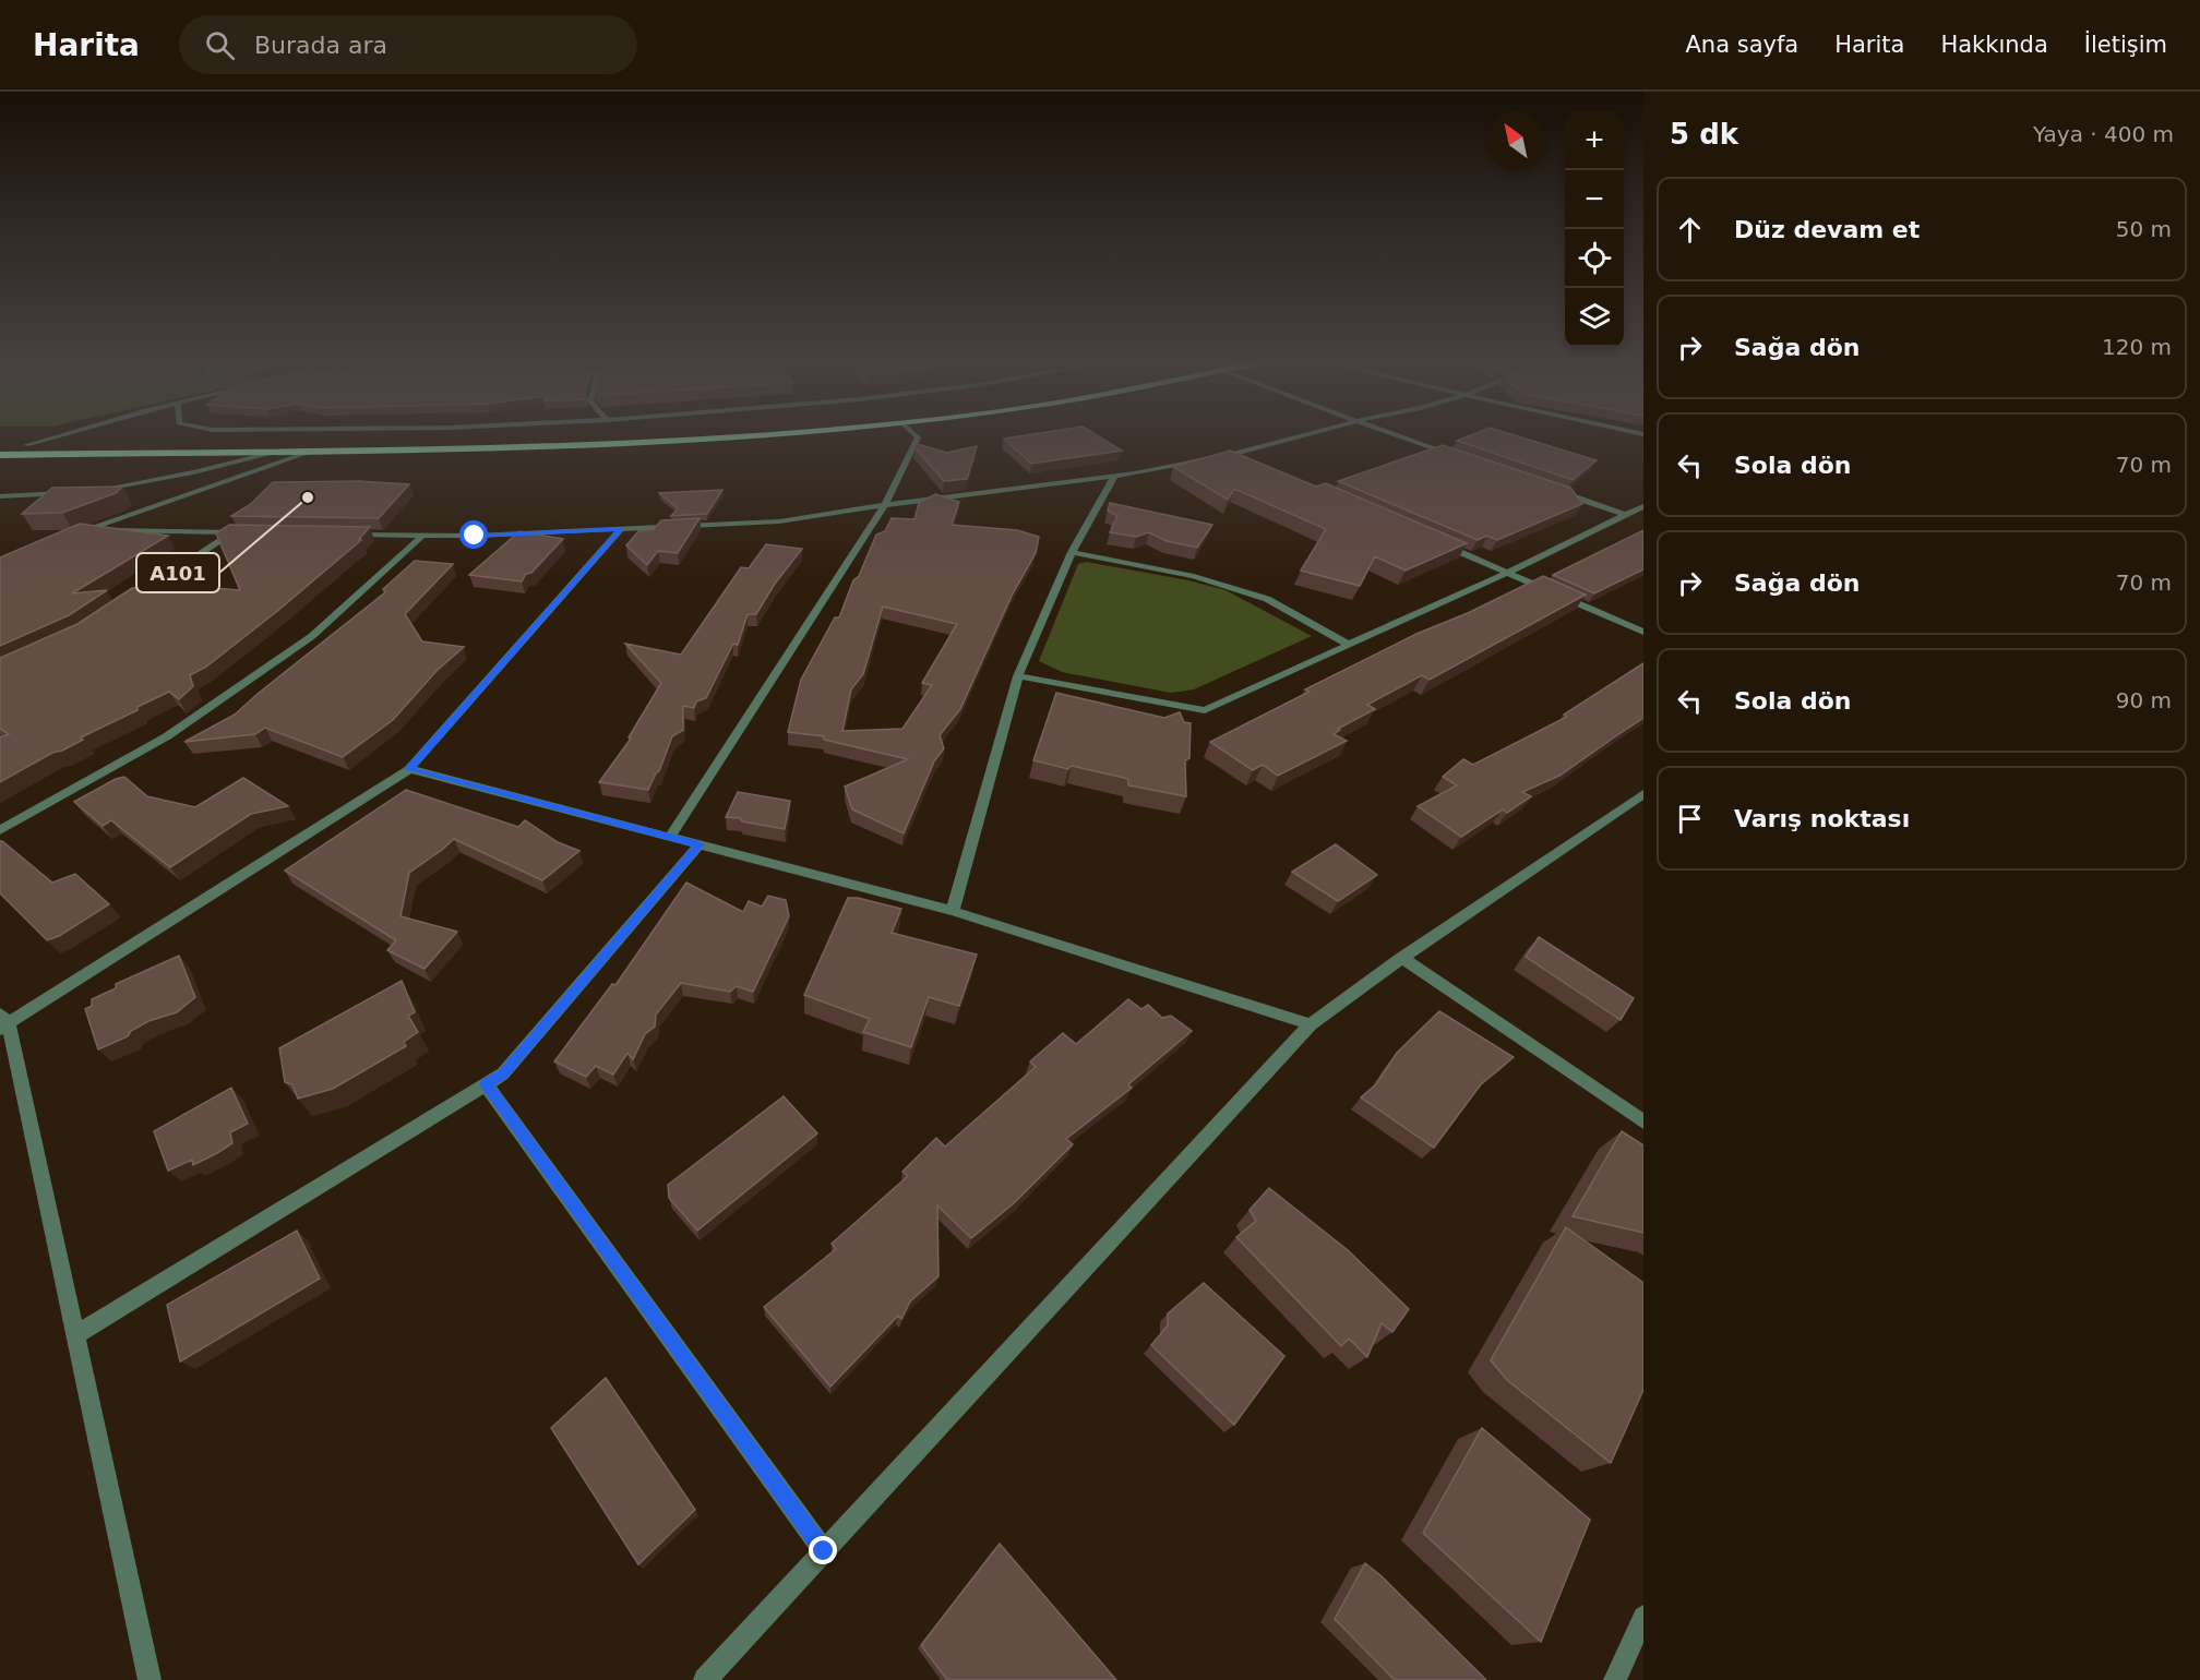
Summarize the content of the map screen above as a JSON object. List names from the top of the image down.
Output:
{
  "places": ["A101"],
  "north": "top left",
  "page": {
    "header": "Harita",
    "search": "Burada ara",
    "nav": [
      "Ana sayfa",
      "Harita",
      "Hakkında",
      "İletişim"
    ],
    "heading": ["5 dk", "Yaya · 400 m"],
    "map_buttons": ["+", "−"],
    "list": [
      ["Düz devam et", "50 m"],
      ["Sağa dön", "120 m"],
      ["Sola dön", "70 m"],
      ["Sağa dön", "70 m"],
      ["Sola dön", "90 m"],
      "Varış noktası"
    ]
  }
}
